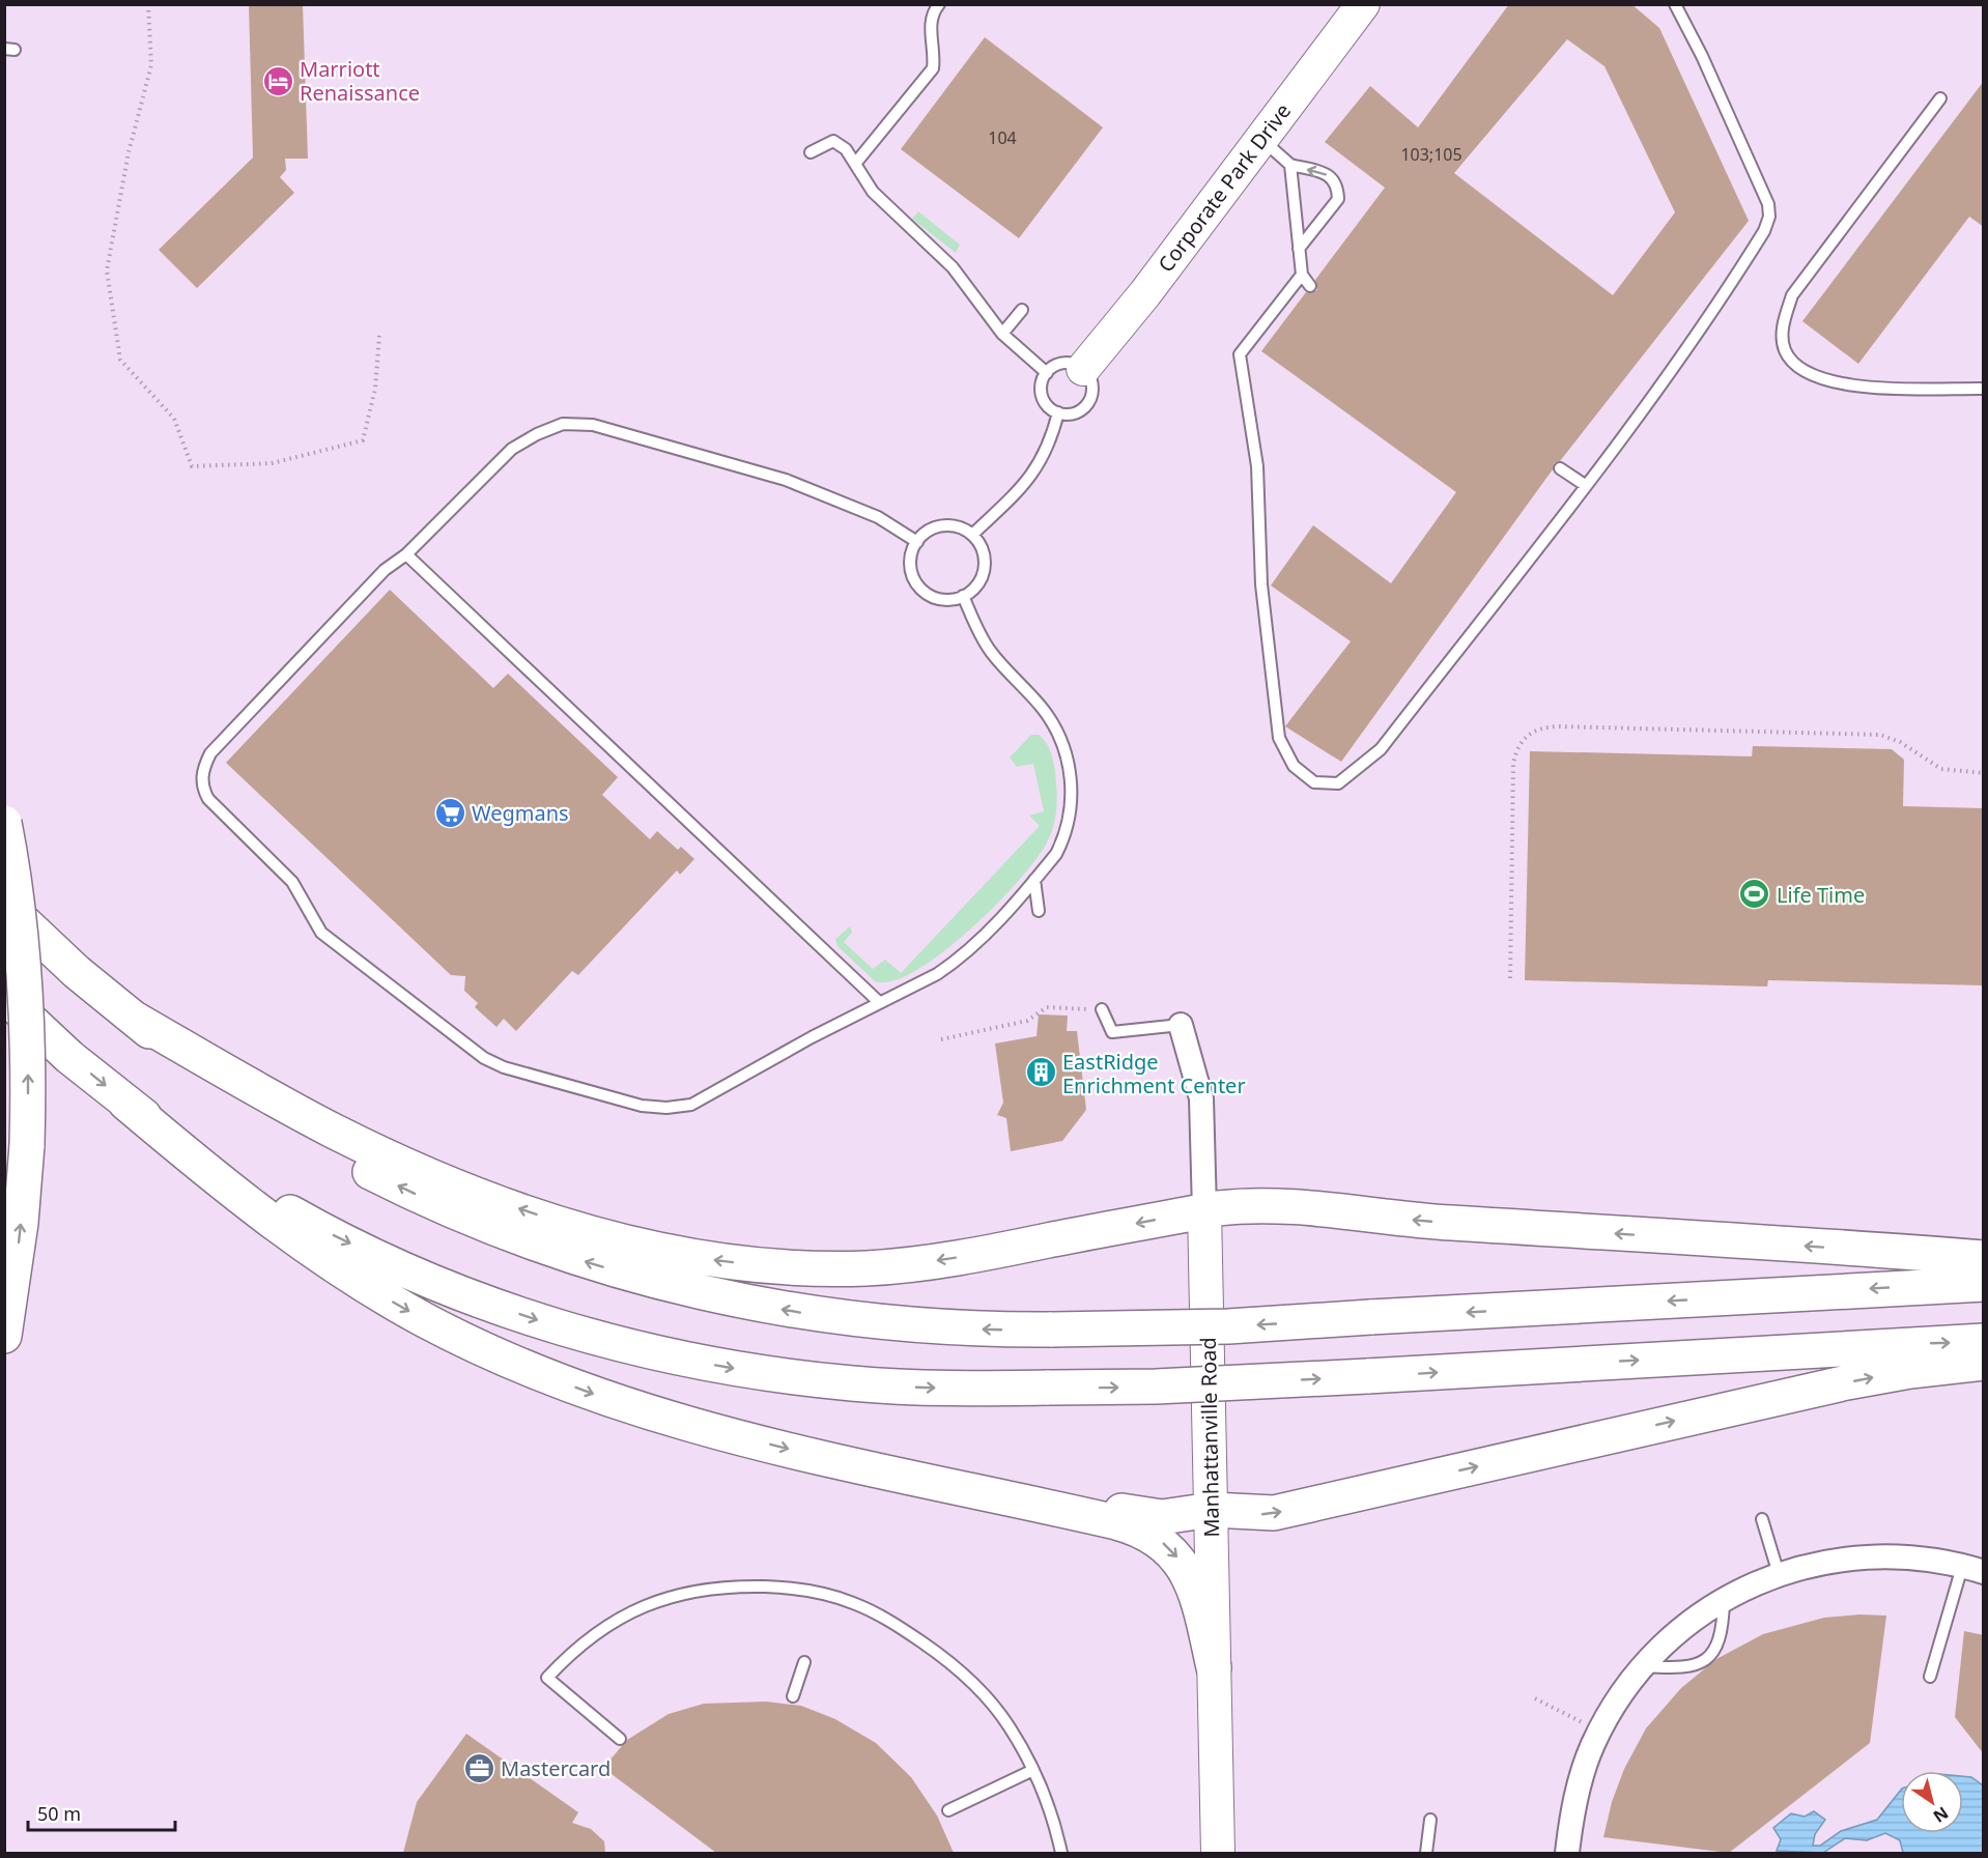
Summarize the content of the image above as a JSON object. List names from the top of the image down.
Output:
{
  "streets": {
    "street": ["Corporate Park Drive", "Manhattanville Road"]
  },
  "places": {
    "hotel": ["Marriott Renaissance"],
    "supermarket": ["Wegmans"],
    "sports": ["Life Time"],
    "building": ["EastRidge Enrichment Center"],
    "office": ["Mastercard"]
  },
  "house_numbers": ["104", "103;105"],
  "scale_bar": "50 m",
  "north": "bottom right"
}
